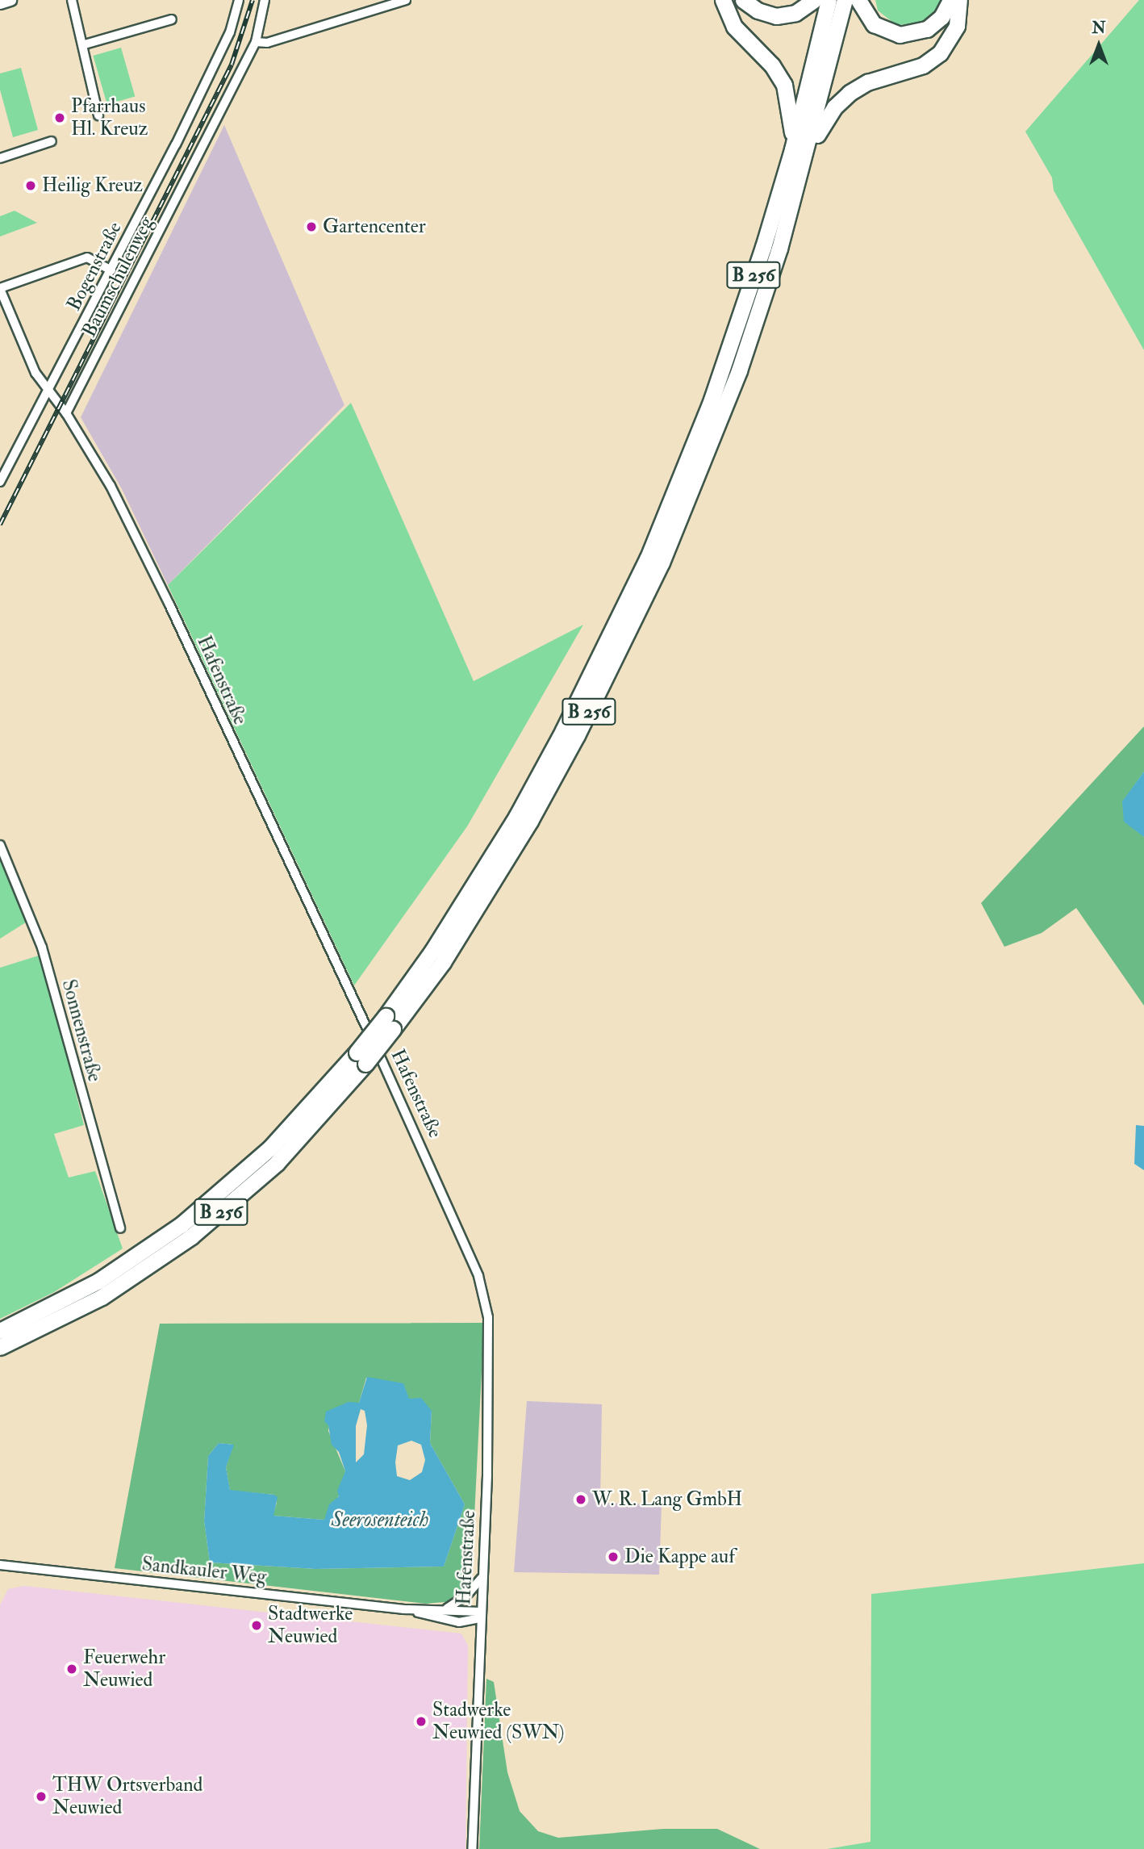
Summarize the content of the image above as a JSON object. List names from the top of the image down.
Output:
{
  "streets": {
    "highway": ["B 256"],
    "street": [
      "Bogenstraße",
      "Baumschulenweg",
      "Hafenstraße",
      "Sonnenstraße",
      "Sandkauler Weg"
    ]
  },
  "crossings": [
    ["Bogenstraße", "Hafenstraße"],
    ["Baumschulenweg", "Hafenstraße"],
    ["Hafenstraße", "Sandkauler Weg"]
  ],
  "water": ["Seerosenteich"],
  "places": [
    "Pfarrhaus Hl. Kreuz",
    "Heilig Kreuz",
    "Gartencenter",
    "W. R. Lang GmbH",
    "Die Kappe auf",
    "Stadtwerke Neuwied",
    "Feuerwehr Neuwied",
    "Stadwerke Neuwied (SWN)",
    "THW Ortsverband Neuwied"
  ],
  "north": "top"
}
